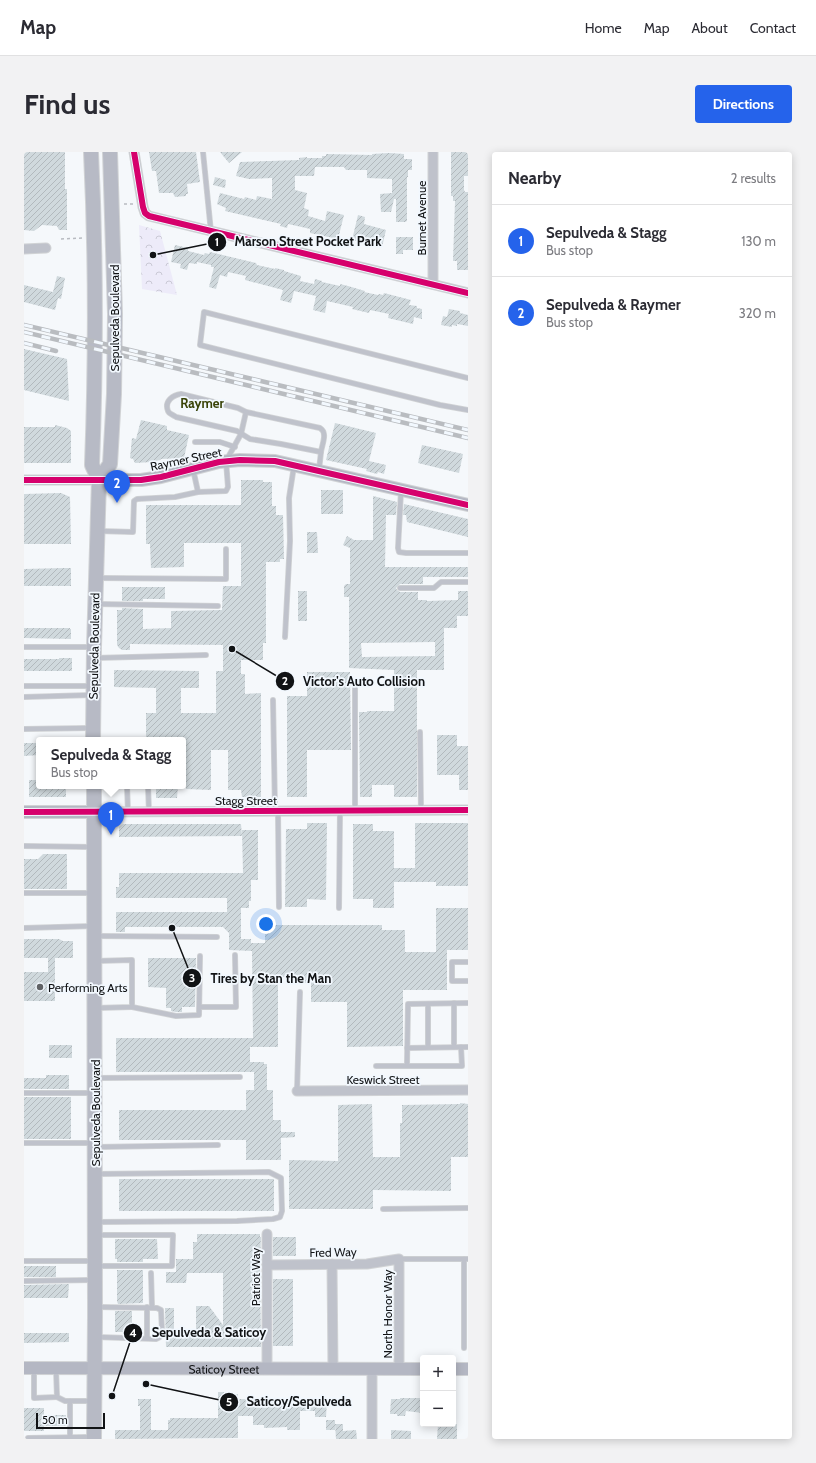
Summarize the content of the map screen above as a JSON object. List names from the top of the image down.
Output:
{
  "streets": {
    "main road": ["Sepulveda Boulevard"],
    "street": [
      "Burnet Avenue",
      "Raymer Street",
      "Stagg Street",
      "Keswick Street",
      "Fred Way",
      "Patriot Way",
      "North Honor Way",
      "Saticoy Street"
    ]
  },
  "crossings": [
    ["Sepulveda Boulevard", "Raymer Street"],
    ["Sepulveda Boulevard", "Stagg Street"],
    ["Sepulveda Boulevard", "Saticoy Street"],
    ["Fred Way", "Patriot Way"],
    ["Fred Way", "North Honor Way"],
    ["Patriot Way", "Saticoy Street"],
    ["North Honor Way", "Saticoy Street"]
  ],
  "districts": ["Raymer"],
  "places": [
    "Marson Street Pocket Park",
    "Victor's Auto Collision",
    "Tires by Stan the Man",
    "Performing Arts",
    "Saticoy/Sepulveda",
    "Sepulveda & Saticoy"
  ],
  "scale_bar": "50 m",
  "page": {
    "header": "Map",
    "nav": [
      "Home",
      "Map",
      "About",
      "Contact"
    ],
    "buttons": "Directions",
    "title": "Find us",
    "heading": ["Nearby", "2 results"],
    "list": [
      {
        "mark": "1",
        "name": "Sepulveda & Stagg",
        "note": "Bus stop",
        "value": "130 m"
      },
      {
        "mark": "2",
        "name": "Sepulveda & Raymer",
        "note": "Bus stop",
        "value": "320 m"
      }
    ],
    "pins": ["2", "1"],
    "popup": ["Sepulveda & Stagg", "Bus stop"],
    "map_buttons": ["+", "−"],
    "scale": "50 m"
  }
}
